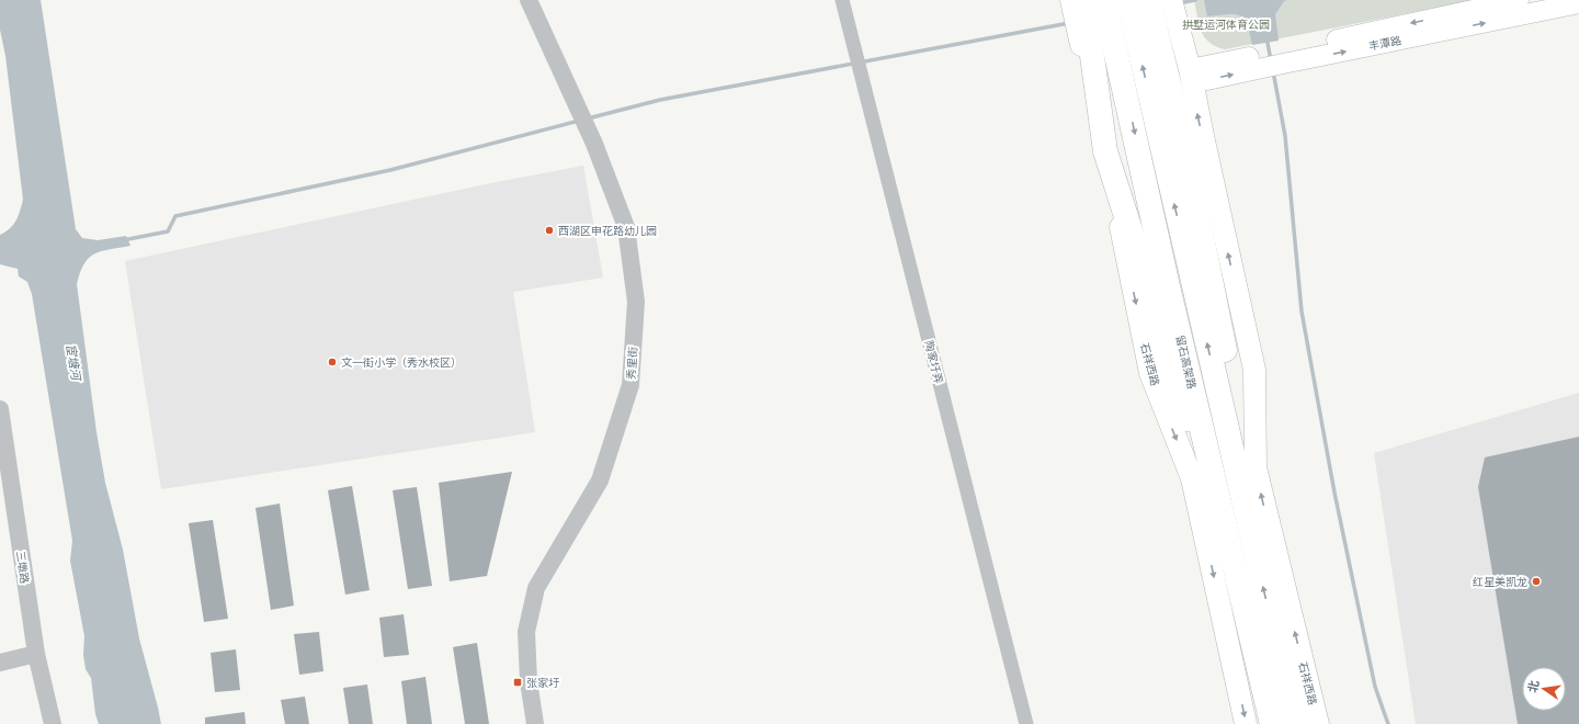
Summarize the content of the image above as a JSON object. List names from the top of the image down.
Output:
{
  "streets": {
    "highway": ["留石高架路"],
    "main road": ["丰潭路", "石祥西路"],
    "street": ["陶家圩弄", "秀里街", "三墩路"]
  },
  "crossings": [
    ["丰潭路", "石祥西路"],
    ["留石高架路", "石祥西路"]
  ],
  "water": ["宦塘河"],
  "parks": ["拱墅运河体育公园"],
  "places": {
    "other": ["西湖区申花路幼儿园", "文一街小学（秀水校区）", "红星美凯龙"],
    "transit": ["张家圩"]
  },
  "north": "left"
}
